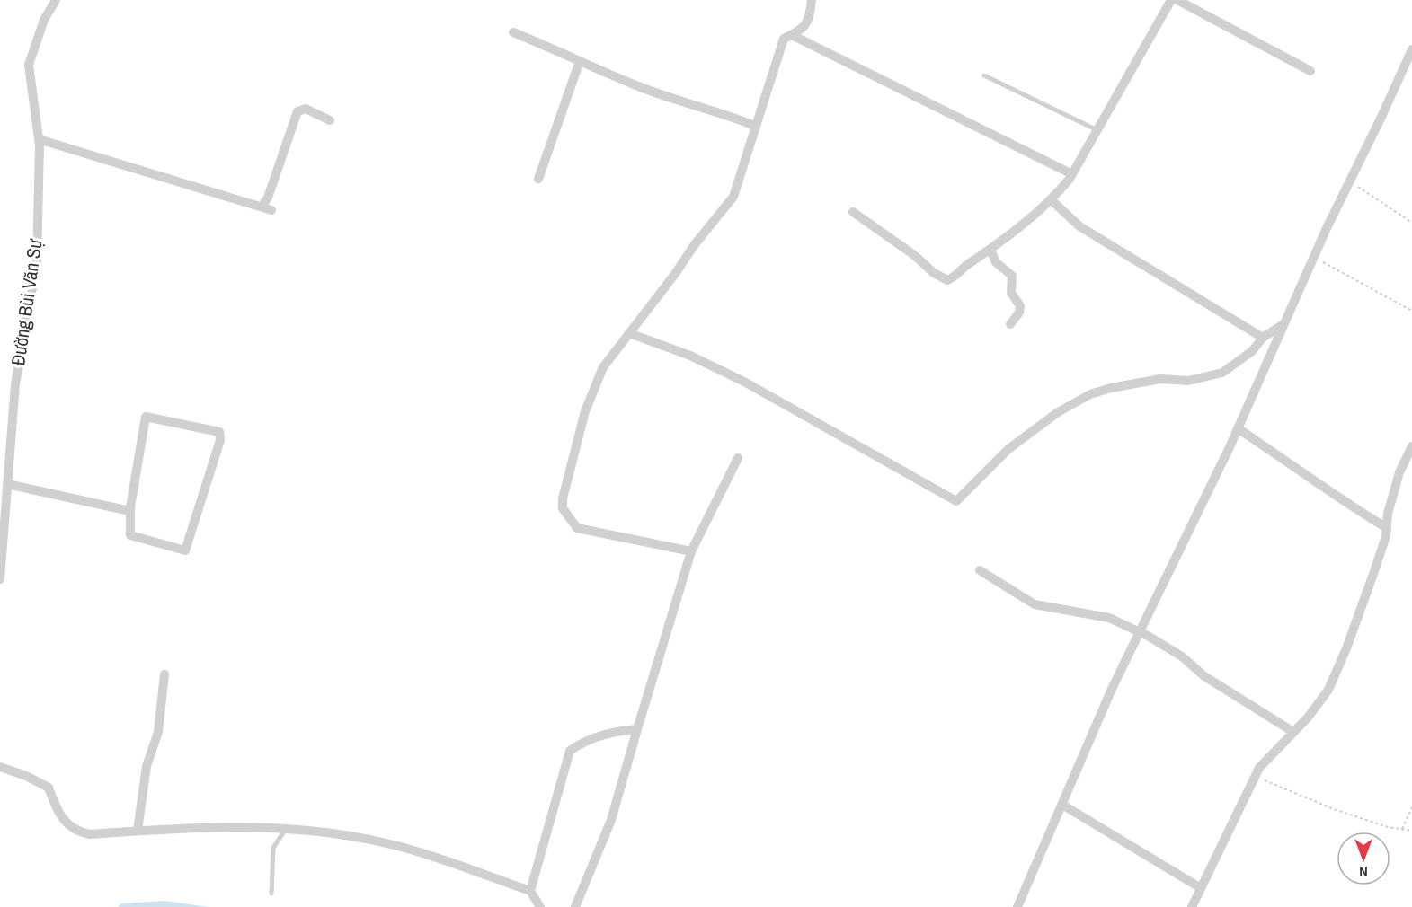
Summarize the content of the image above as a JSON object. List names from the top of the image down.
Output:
{
  "streets": {
    "street": ["Đường Bùi Văn Sự"]
  },
  "north": "bottom"
}
